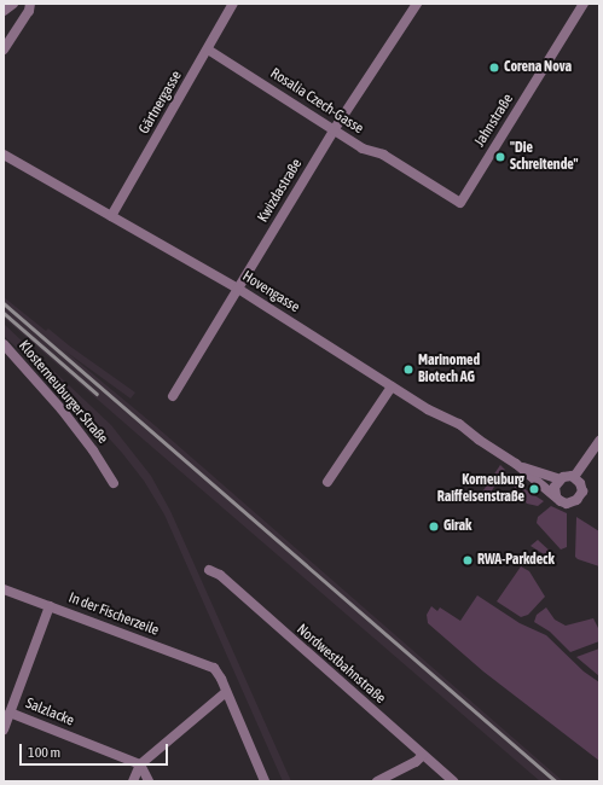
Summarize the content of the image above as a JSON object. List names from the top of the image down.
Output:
{
  "streets": {
    "street": [
      "Rosalia Czech-Gasse",
      "Gärtnergasse",
      "Jahnstraße",
      "Kwizdastraße",
      "Hovengasse",
      "Klosterneuburger Straße",
      "In der Fischerzeile",
      "Nordwestbahnstraße",
      "Salzlacke"
    ]
  },
  "crossings": [
    ["Rosalia Czech-Gasse", "Gärtnergasse"],
    ["Rosalia Czech-Gasse", "Jahnstraße"],
    ["Rosalia Czech-Gasse", "Kwizdastraße"],
    ["Gärtnergasse", "Hovengasse"],
    ["Kwizdastraße", "Hovengasse"]
  ],
  "places": [
    "Corena Nova",
    "\"Die Schreitende\"",
    "Marinomed Biotech AG",
    "Korneuburg Raiffeisenstraße",
    "Girak",
    "RWA-Parkdeck"
  ],
  "scale_bar": "100 m"
}
